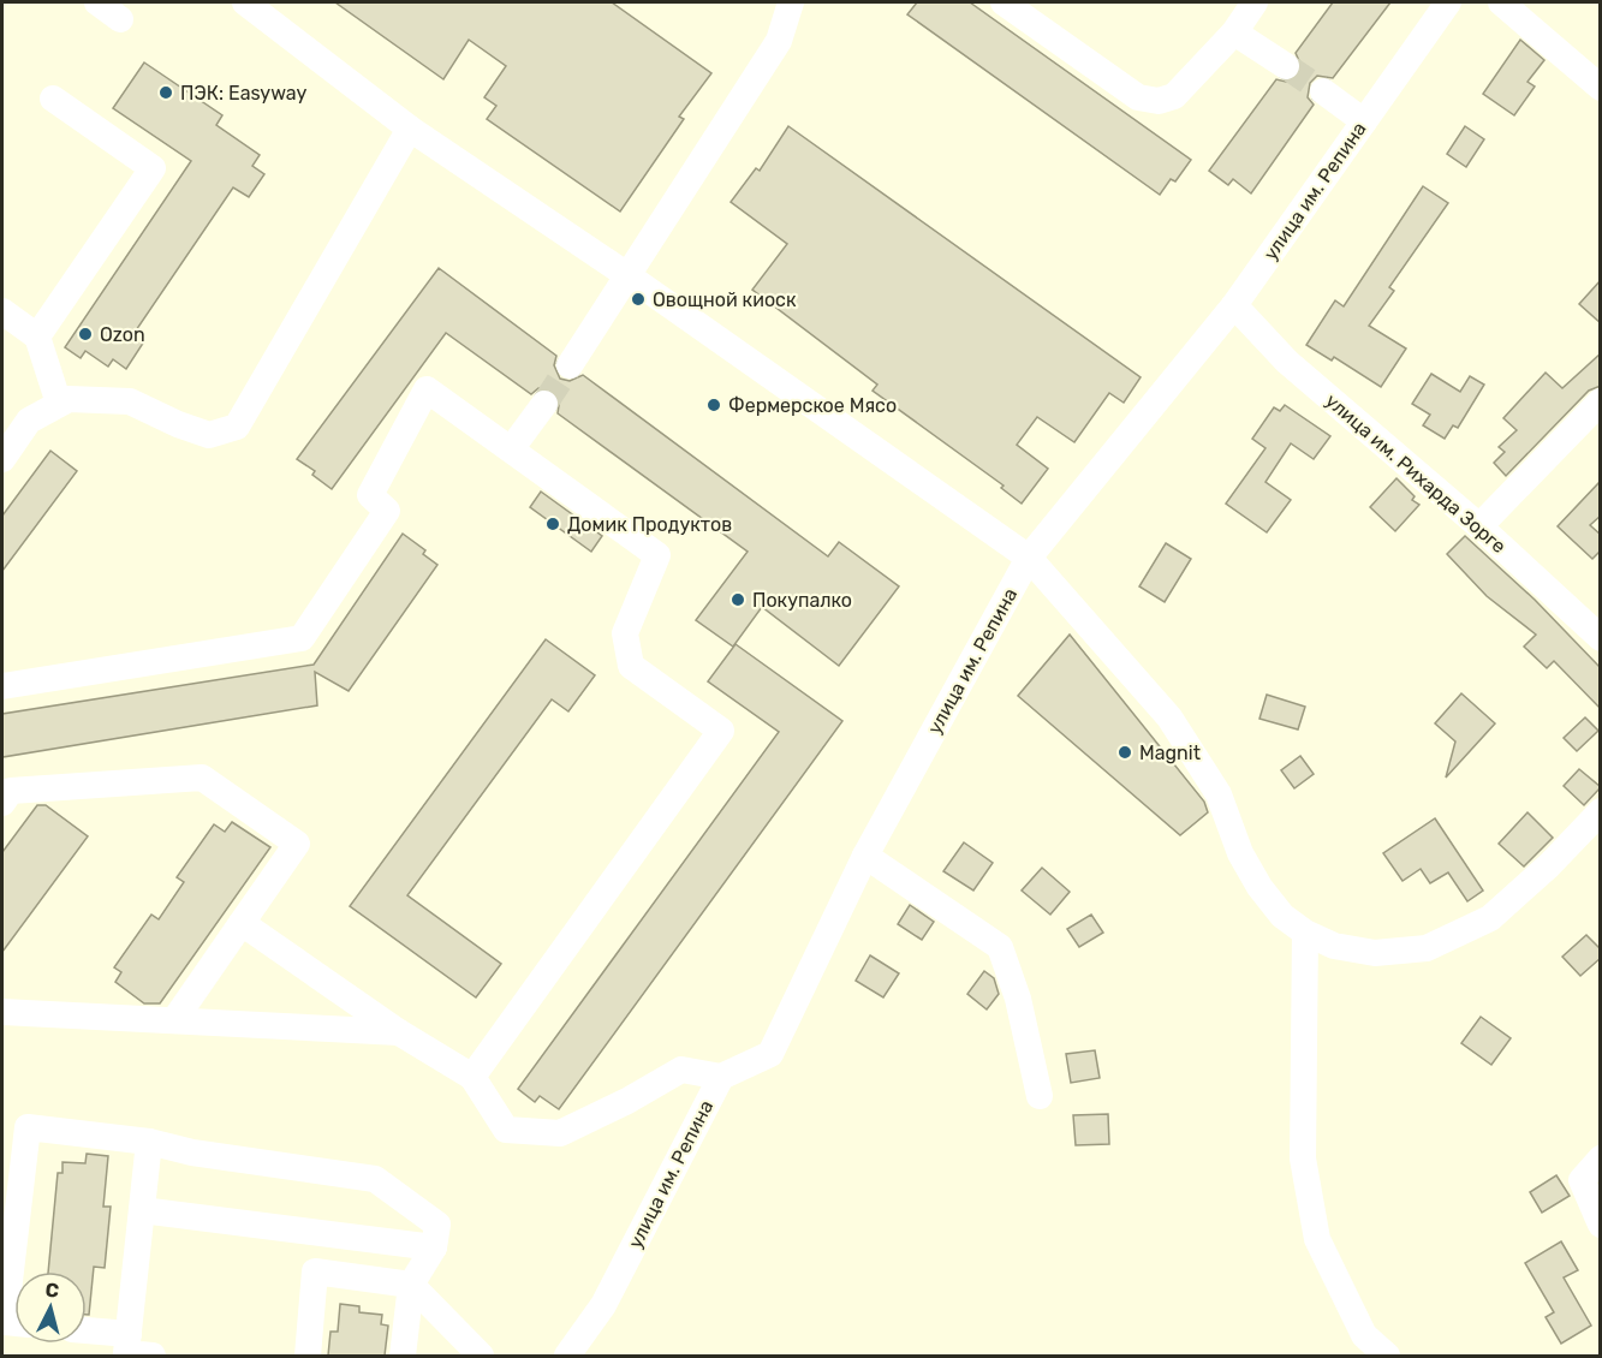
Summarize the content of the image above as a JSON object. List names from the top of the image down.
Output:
{
  "streets": {
    "street": ["улица им. Репина", "улица им. Рихарда Зорге"]
  },
  "crossings": [
    ["улица им. Репина", "улица им. Рихарда Зорге"]
  ],
  "places": [
    "ПЭК: Easyway",
    "Овощной киоск",
    "Ozon",
    "Фермерское Мясо",
    "Домик Продуктов",
    "Покупалко",
    "Magnit"
  ],
  "north": "top"
}
